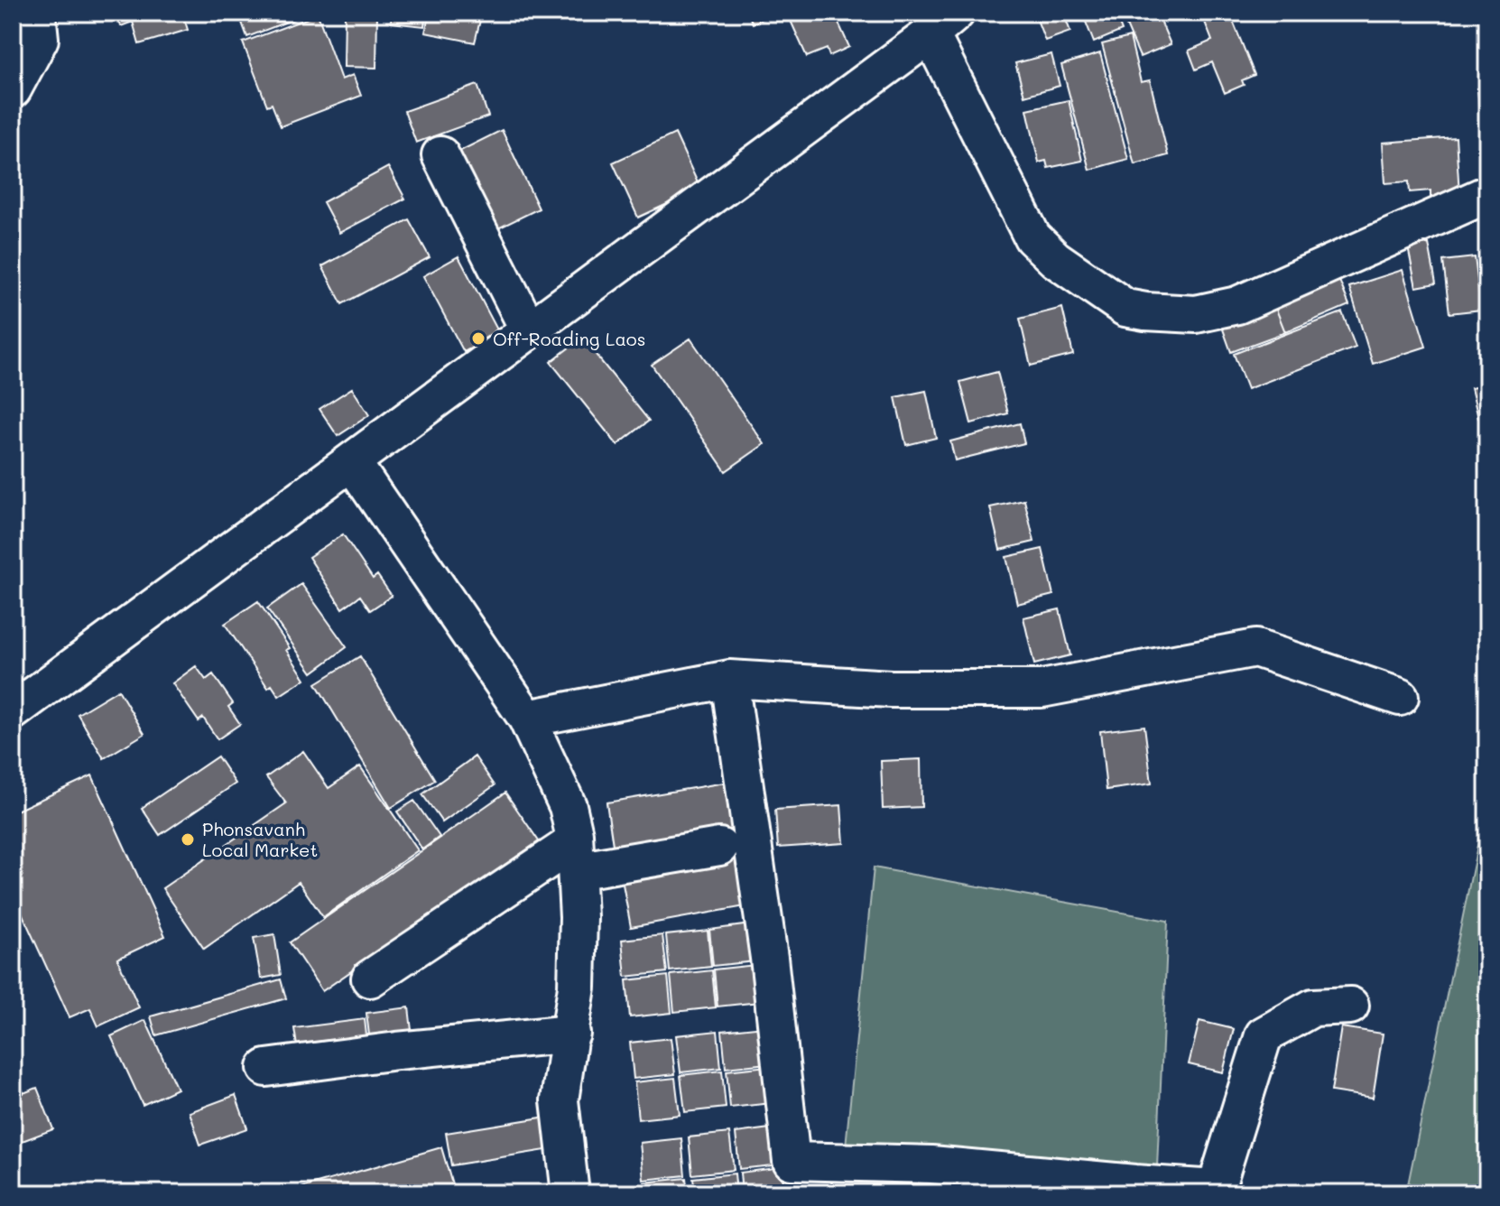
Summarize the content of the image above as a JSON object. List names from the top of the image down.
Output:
{
  "places": ["Off-Roading Laos", "Phonsavanh Local Market"]
}
